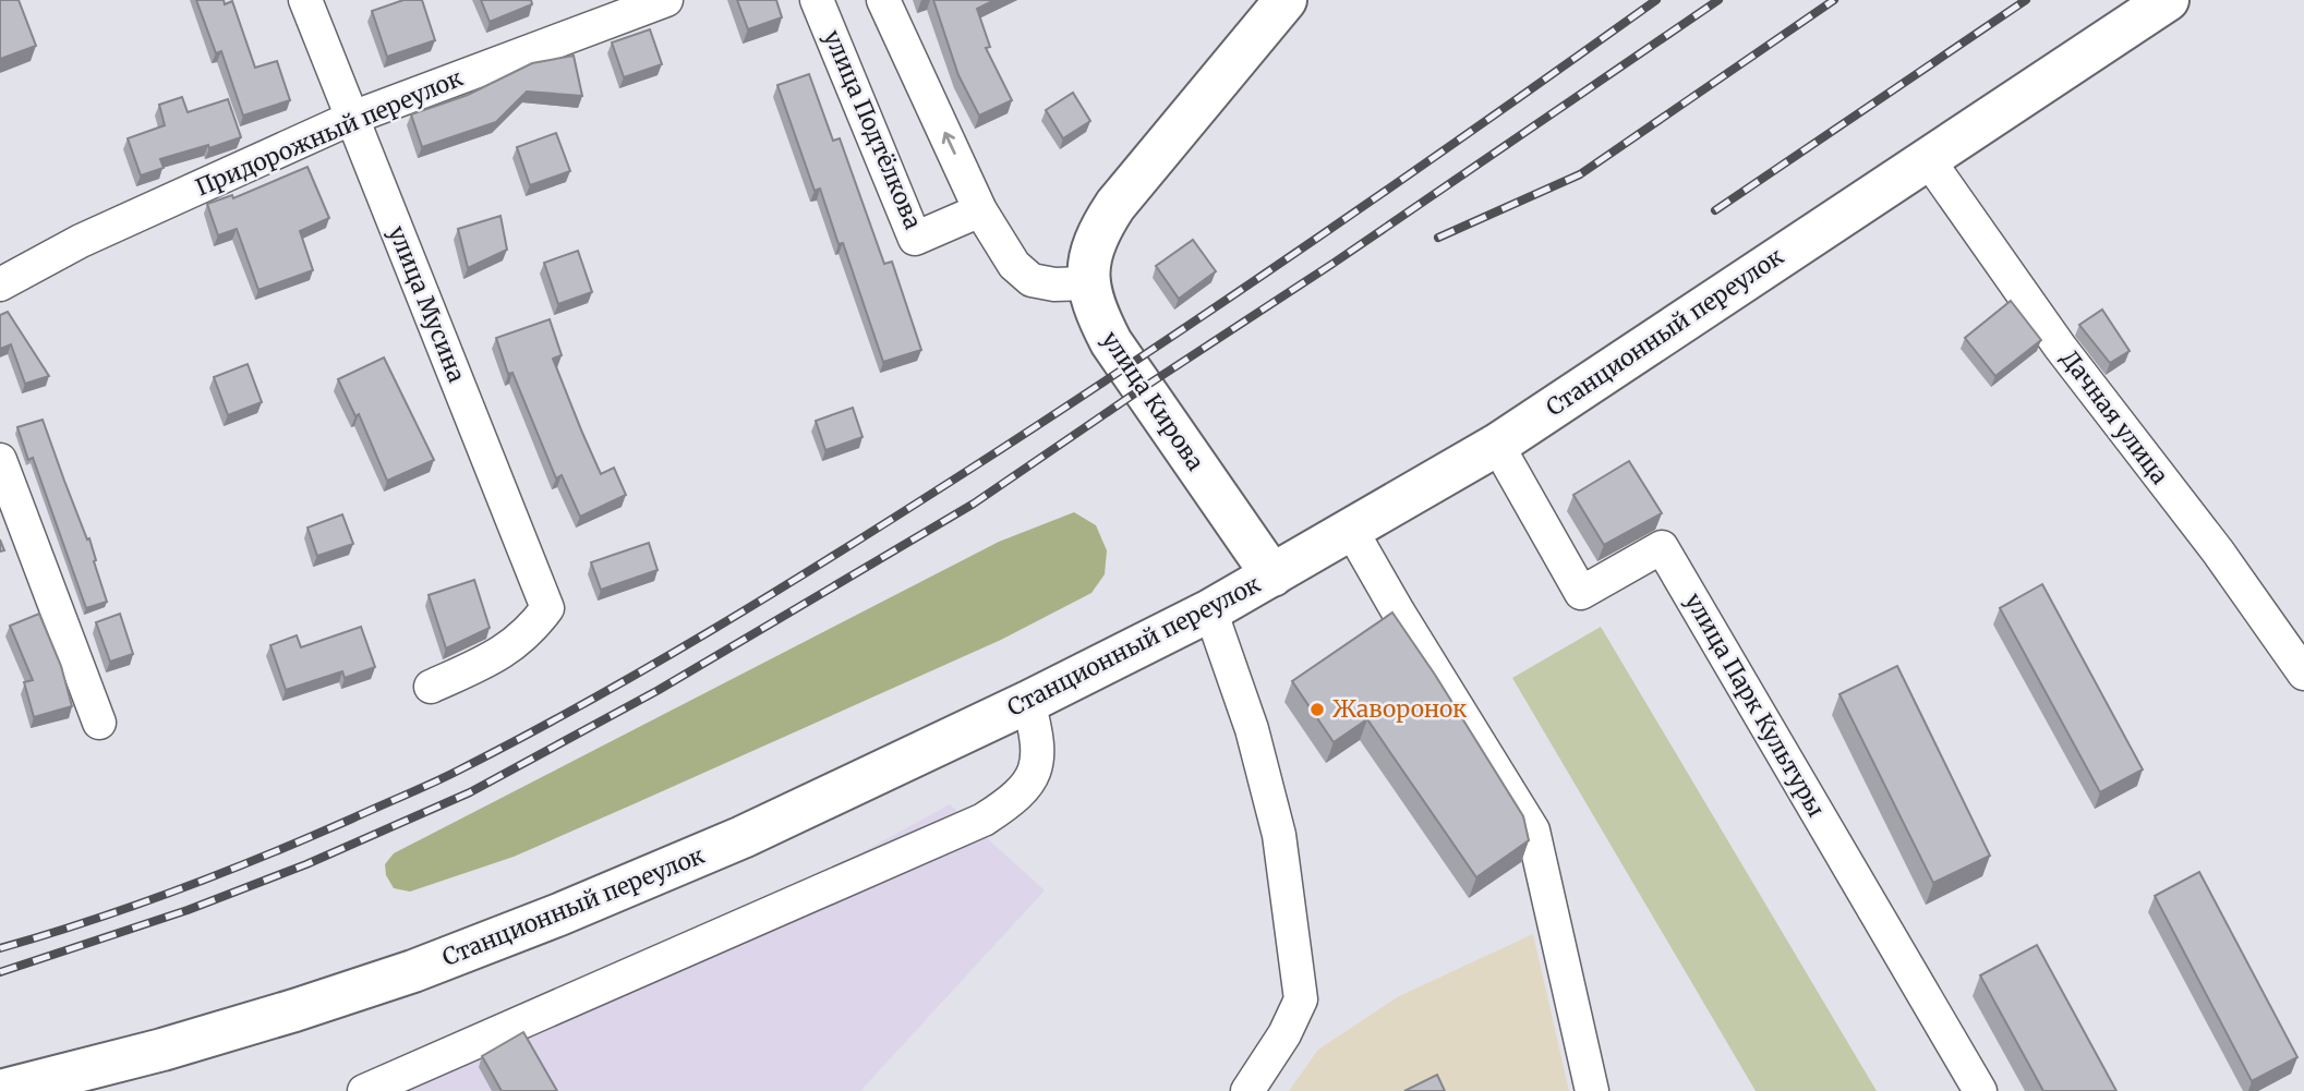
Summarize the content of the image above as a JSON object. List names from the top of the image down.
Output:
{
  "streets": {
    "main road": ["Станционный переулок", "улица Кирова"],
    "street": [
      "улица Подтёлкова",
      "Придорожный переулок",
      "улица Мусина",
      "Дачная улица",
      "улица Парк Культуры"
    ]
  },
  "crossings": [
    ["Придорожный переулок", "улица Мусина"],
    ["Станционный переулок", "улица Кирова"],
    ["Станционный переулок", "Дачная улица"],
    ["Станционный переулок", "улица Парк Культуры"]
  ],
  "places": ["Жаворонок"]
}
